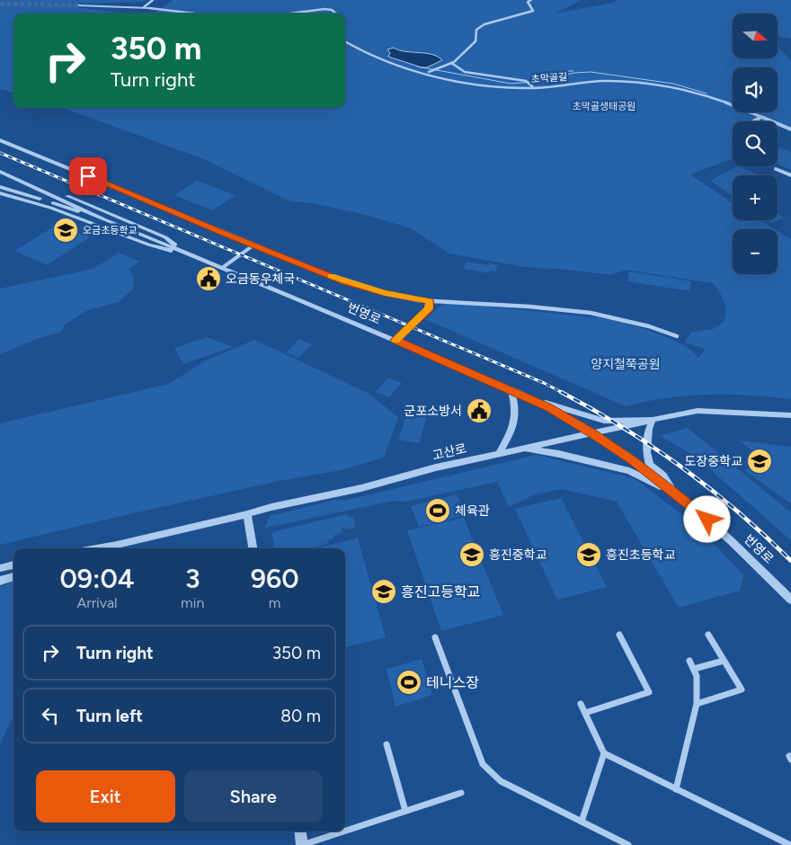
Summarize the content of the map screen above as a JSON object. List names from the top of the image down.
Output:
{
  "streets": {
    "street": ["초막골길", "번영로", "고산로"]
  },
  "crossings": [
    ["번영로", "고산로"]
  ],
  "parks": ["초막골생태공원", "양지철쭉공원"],
  "places": {
    "school or university": [
      "오금초등학교",
      "도장중학교",
      "흥진중학교",
      "흥진초등학교",
      "흥진고등학교"
    ],
    "public building": ["오금동우체국", "군포소방서"],
    "sports": ["체육관", "테니스장"]
  },
  "north": "right",
  "page": {
    "map_buttons": ["+", "−"],
    "turn": ["350 m", "Turn right"],
    "eta": [
      "09:04",
      "Arrival",
      "3",
      "min",
      "960",
      "m"
    ],
    "list": [
      {
        "name": "Turn right",
        "value": "350 m"
      },
      {
        "name": "Turn left",
        "value": "80 m"
      }
    ],
    "buttons": ["Exit", "Share"]
  }
}
